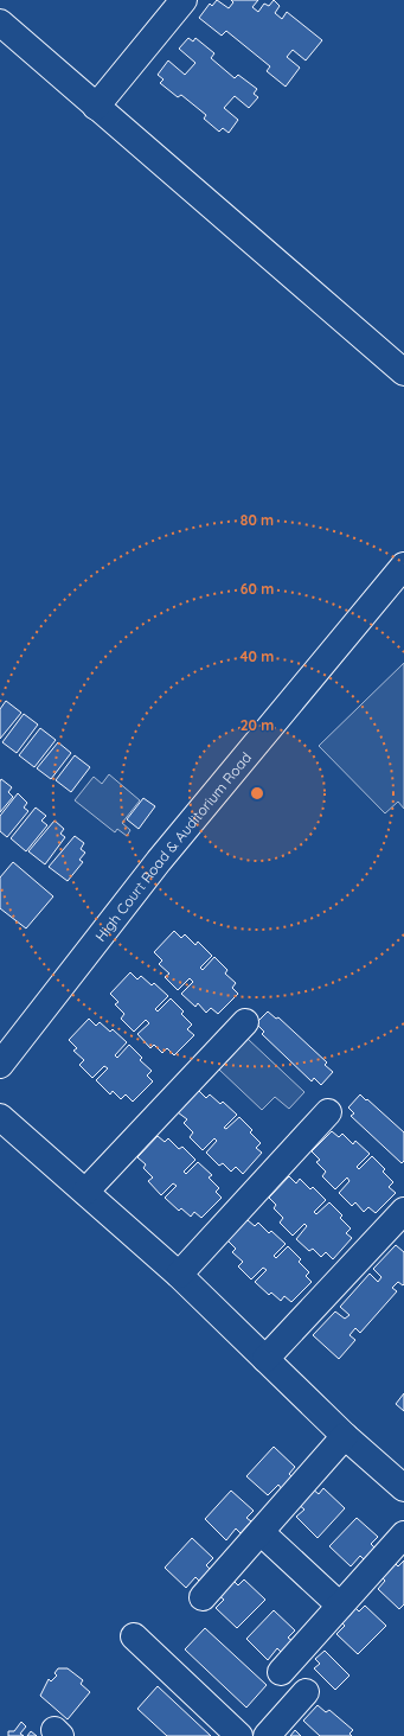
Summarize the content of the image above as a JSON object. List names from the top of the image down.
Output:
{
  "streets": {
    "street": ["High Court Road & Auditorium Road"]
  },
  "rings": [
    "80 m",
    "60 m",
    "40 m",
    "20 m"
  ]
}
